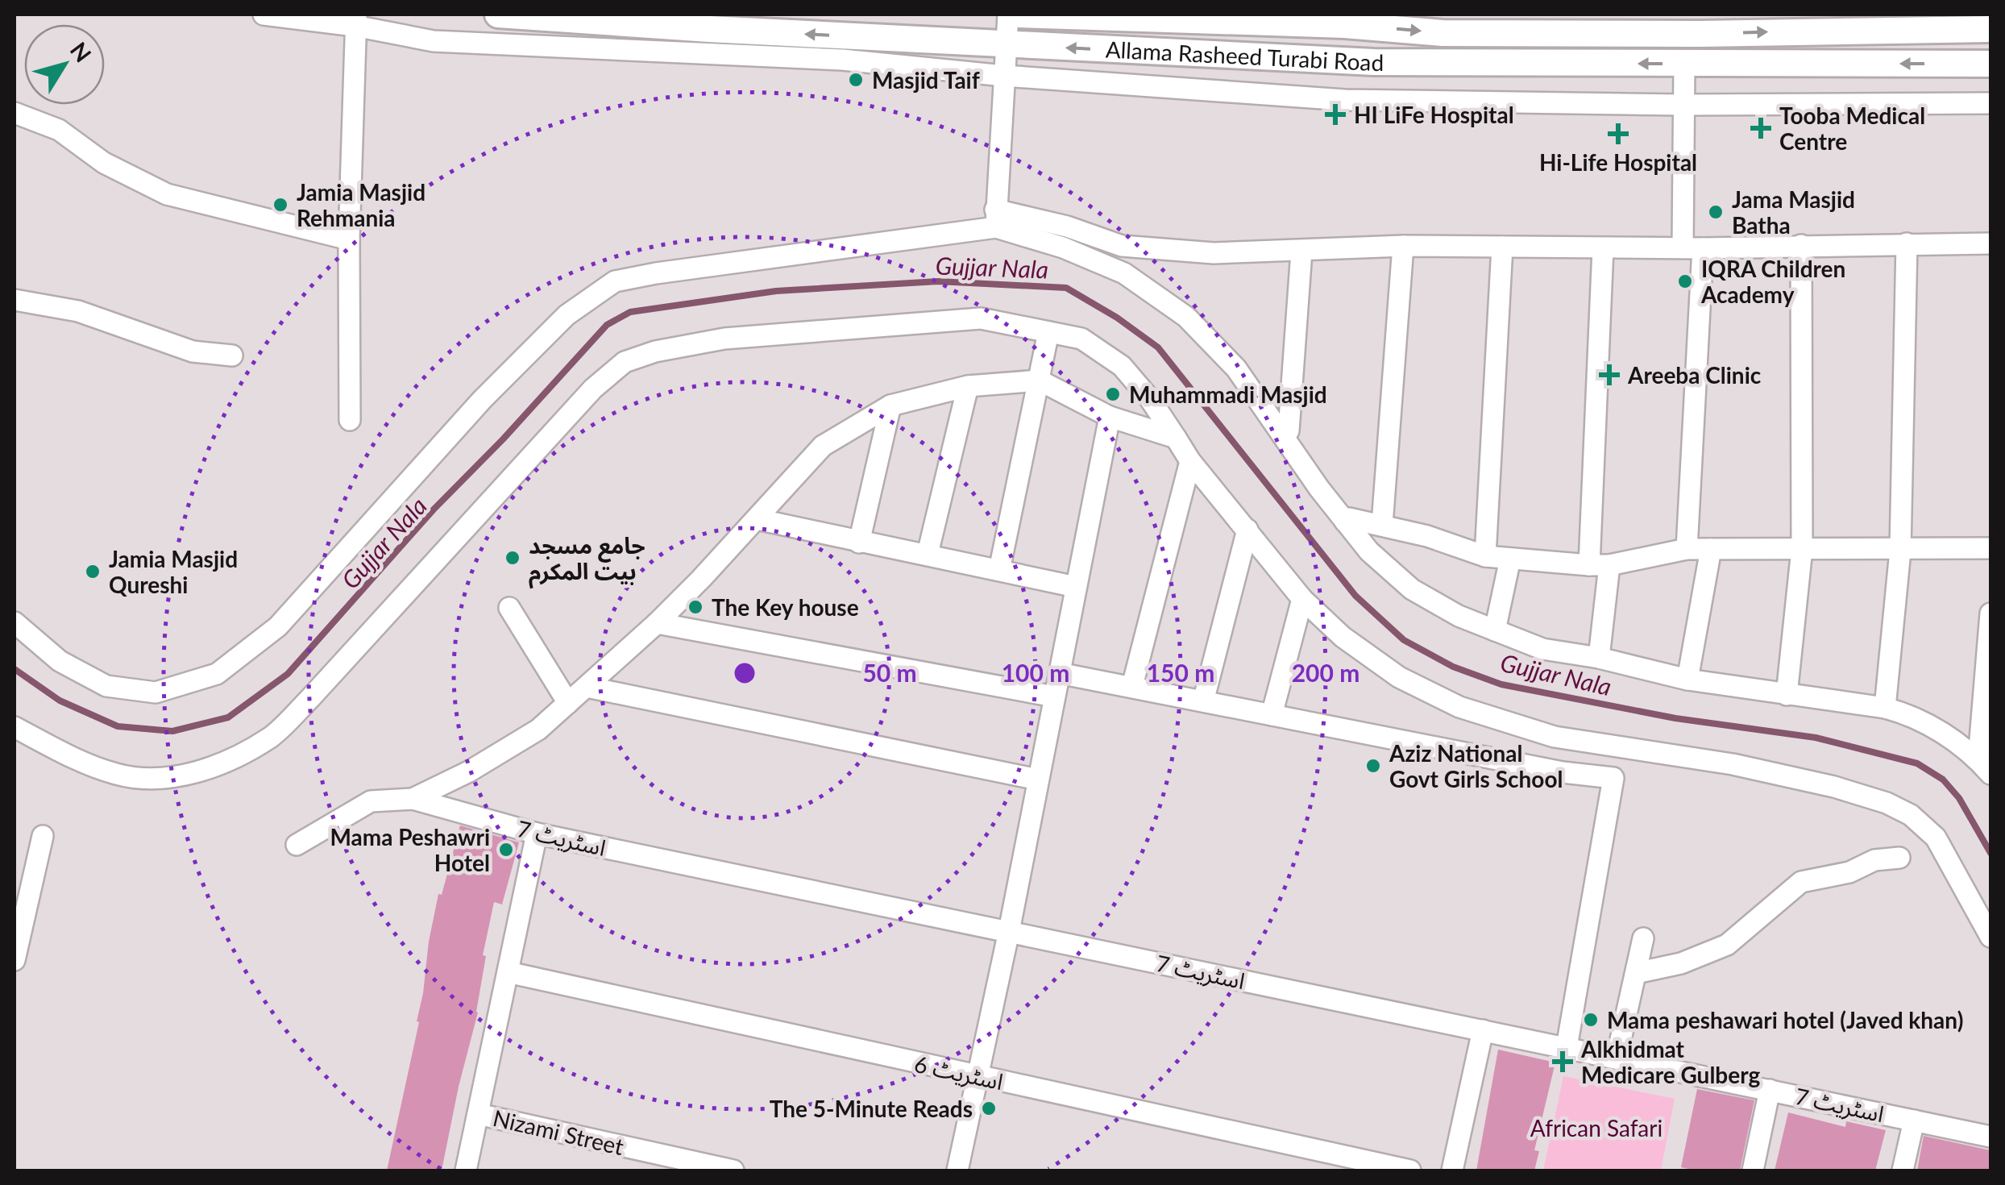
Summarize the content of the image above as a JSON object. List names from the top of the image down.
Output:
{
  "streets": {
    "main road": ["Allama Rasheed Turabi Road"],
    "street": ["اسٹریٹ 7", "اسٹریٹ 6", "Nizami Street"]
  },
  "water": ["Gujjar Nala"],
  "parks": ["African Safari"],
  "places": {
    "other": [
      "Masjid Taif",
      "Jamia Masjid Rehmania",
      "Jama Masjid Batha",
      "IQRA Children Academy",
      "Muhammadi Masjid",
      "جامع مسجد بیت المکرم",
      "Jamia Masjid Qureshi",
      "The Key house",
      "Aziz National Govt Girls School",
      "Mama Peshawri Hotel",
      "Mama peshawari hotel (Javed khan)",
      "The 5-Minute Reads"
    ],
    "health": [
      "HI LiFe Hospital",
      "Tooba Medical Centre",
      "Hi-Life Hospital",
      "Areeba Clinic",
      "Alkhidmat Medicare Gulberg"
    ]
  },
  "north": "top right",
  "rings": [
    "50 m",
    "100 m",
    "150 m",
    "200 m"
  ]
}
